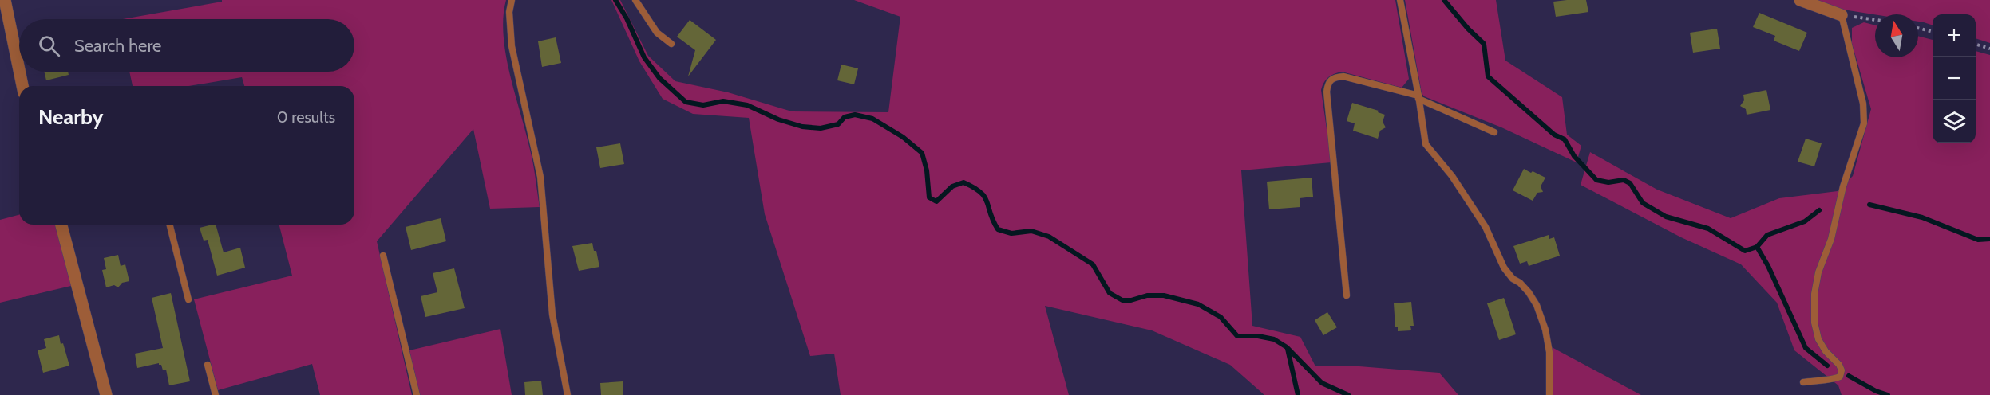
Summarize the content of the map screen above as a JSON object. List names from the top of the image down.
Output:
{
  "north": "top",
  "page": {
    "map_buttons": ["+", "−"],
    "search": "Search here",
    "heading": ["Nearby", "0 results"]
  }
}
